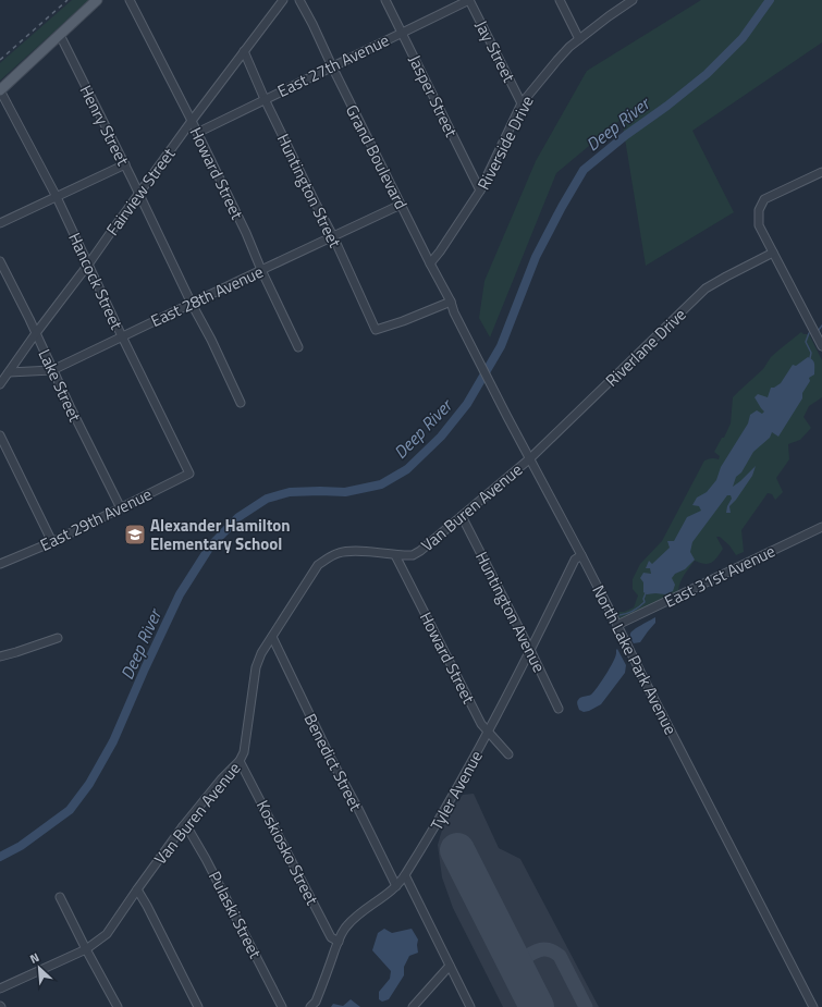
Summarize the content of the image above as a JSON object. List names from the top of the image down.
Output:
{
  "streets": {
    "street": [
      "Jay Street",
      "East 27th Avenue",
      "Jasper Street",
      "Henry Street",
      "Riverside Drive",
      "Grand Boulevard",
      "Howard Street",
      "Huntington Street",
      "Fairview Street",
      "Hancock Street",
      "East 28th Avenue",
      "Riverlane Drive",
      "Lake Street",
      "Van Buren Avenue",
      "East 29th Avenue",
      "East 31st Avenue",
      "Huntington Avenue",
      "North Lake Park Avenue",
      "Benedict Street",
      "Tyler Avenue",
      "Koskiosko Street",
      "Pulaski Street"
    ]
  },
  "crossings": [
    ["Jay Street", "East 27th Avenue"],
    ["Jay Street", "Riverside Drive"],
    ["East 27th Avenue", "Jasper Street"],
    ["East 27th Avenue", "Grand Boulevard"],
    ["East 27th Avenue", "Howard Street"],
    ["East 27th Avenue", "Huntington Street"],
    ["Jasper Street", "Riverside Drive"],
    ["Henry Street", "Fairview Street"],
    ["Henry Street", "East 28th Avenue"],
    ["Riverside Drive", "Grand Boulevard"],
    ["Grand Boulevard", "Huntington Street"],
    ["Grand Boulevard", "East 28th Avenue"],
    ["Grand Boulevard", "North Lake Park Avenue"],
    ["Howard Street", "Fairview Street"],
    ["Howard Street", "East 28th Avenue"],
    ["Howard Street", "Van Buren Avenue"],
    ["Howard Street", "Tyler Avenue"],
    ["Huntington Street", "Fairview Street"],
    ["Huntington Street", "East 28th Avenue"],
    ["Fairview Street", "Hancock Street"],
    ["Fairview Street", "East 28th Avenue"],
    ["Fairview Street", "Lake Street"],
    ["Hancock Street", "East 28th Avenue"],
    ["Hancock Street", "East 29th Avenue"],
    ["East 28th Avenue", "Lake Street"],
    ["Riverlane Drive", "Van Buren Avenue"],
    ["Riverlane Drive", "North Lake Park Avenue"],
    ["Lake Street", "East 29th Avenue"],
    ["Van Buren Avenue", "Huntington Avenue"],
    ["Van Buren Avenue", "North Lake Park Avenue"],
    ["Van Buren Avenue", "Benedict Street"],
    ["Van Buren Avenue", "Koskiosko Street"],
    ["Van Buren Avenue", "Pulaski Street"],
    ["East 31st Avenue", "North Lake Park Avenue"],
    ["Huntington Avenue", "Tyler Avenue"],
    ["North Lake Park Avenue", "Tyler Avenue"],
    ["Benedict Street", "Tyler Avenue"],
    ["Tyler Avenue", "Koskiosko Street"]
  ],
  "water": ["Deep River"],
  "places": {
    "school or university": ["Alexander Hamilton Elementary School"]
  },
  "north": "top left"
}
